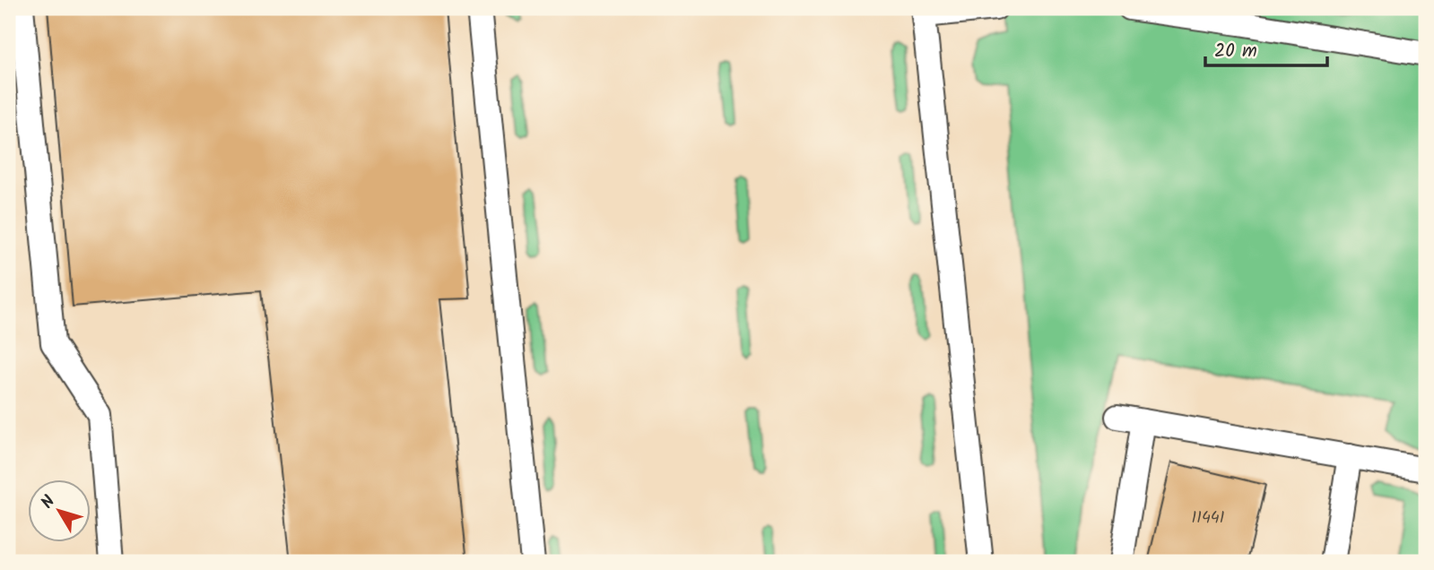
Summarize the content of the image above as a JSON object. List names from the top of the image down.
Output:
{
  "house_numbers": ["11441"],
  "scale_bar": "20 m",
  "north": "top left"
}
